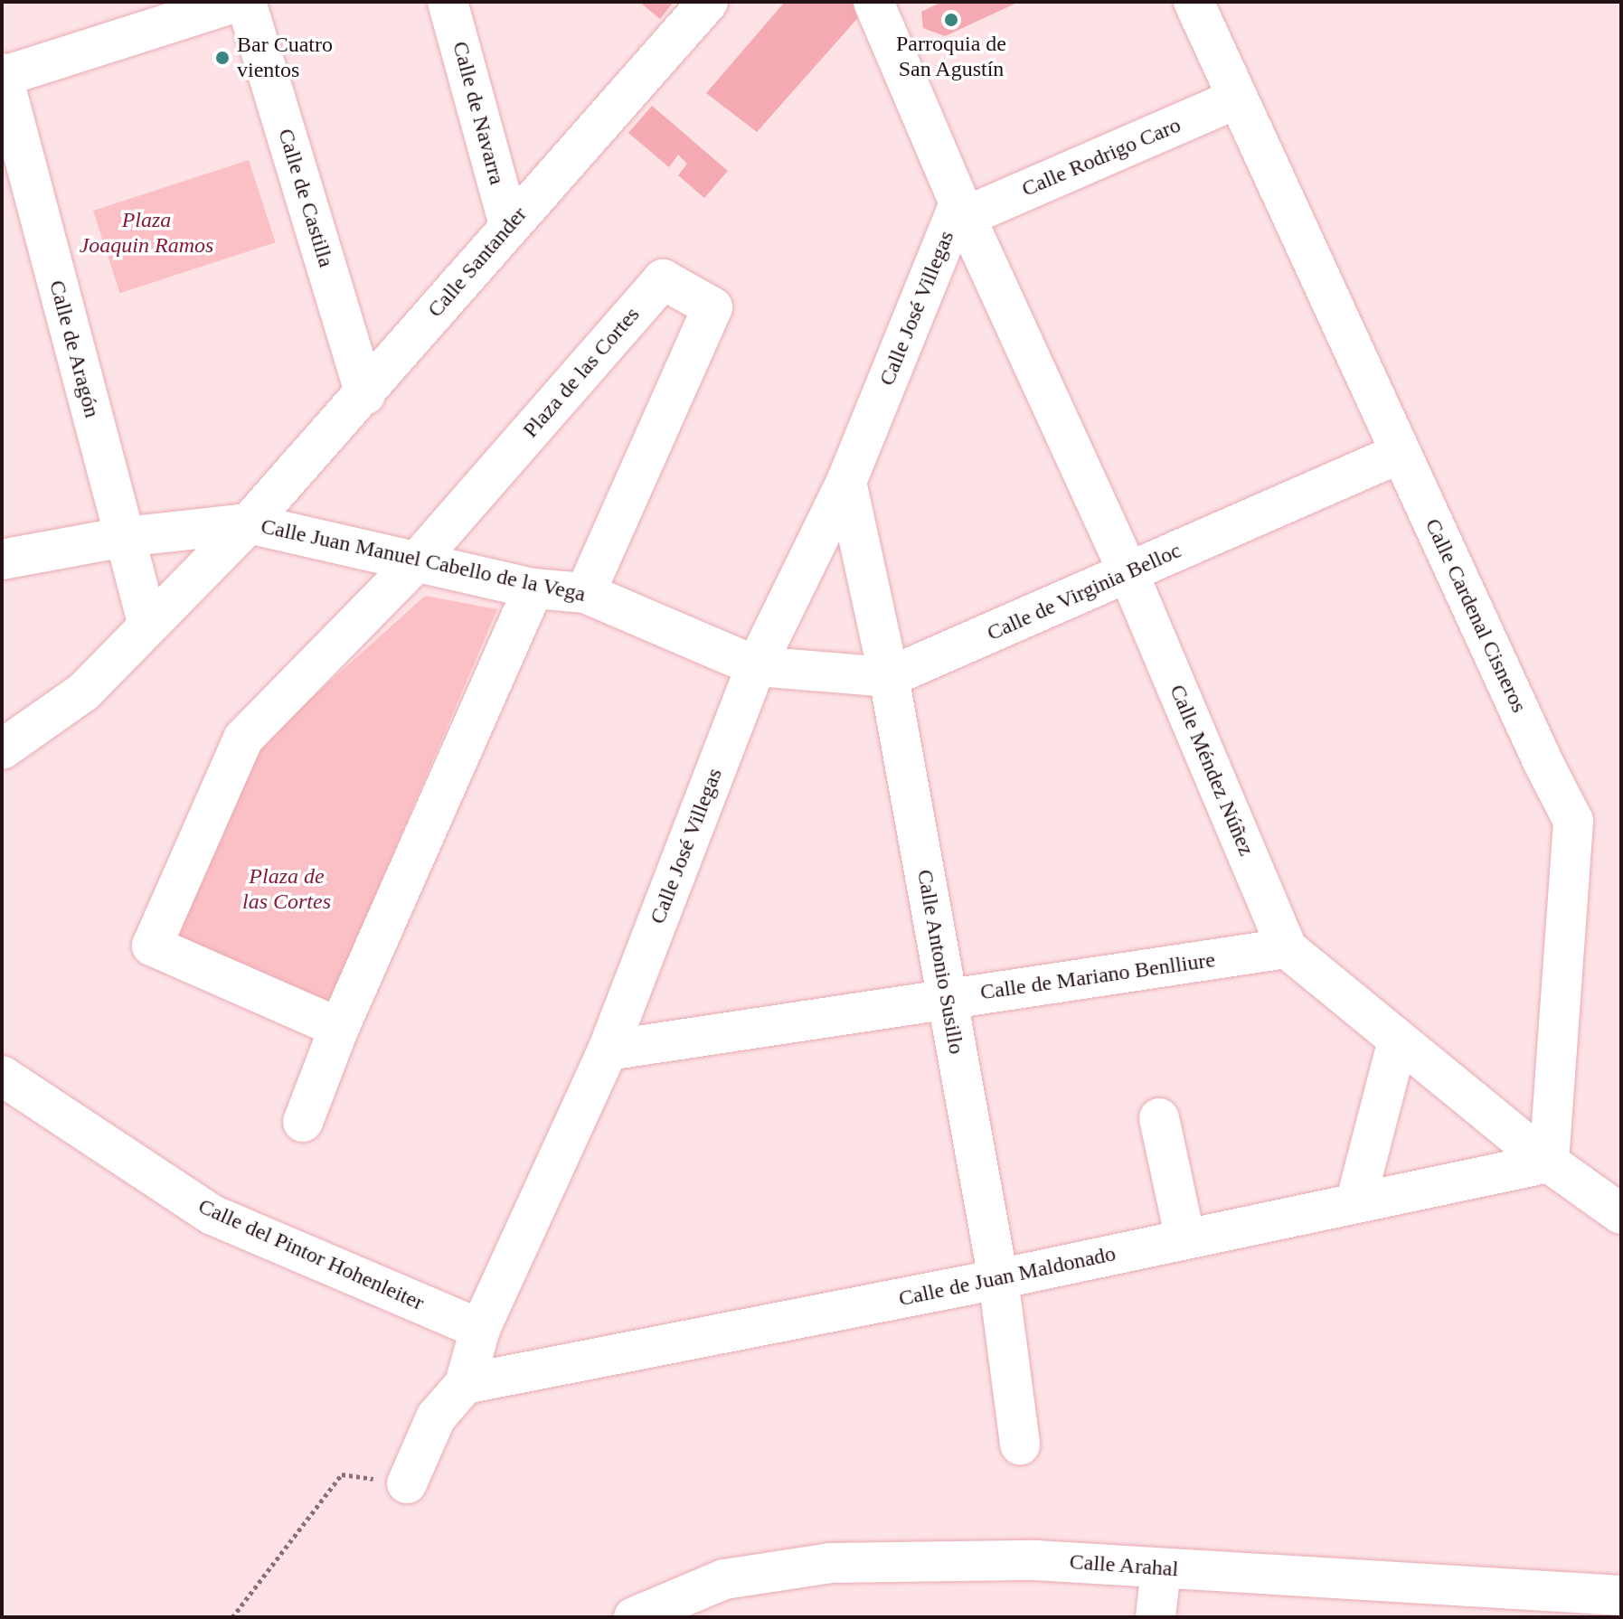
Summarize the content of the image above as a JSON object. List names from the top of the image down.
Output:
{
  "streets": {
    "street": [
      "Calle de Navarra",
      "Calle Rodrigo Caro",
      "Calle de Castilla",
      "Calle Santander",
      "Calle José Villegas",
      "Calle de Aragón",
      "Plaza de las Cortes",
      "Calle Juan Manuel Cabello de la Vega",
      "Calle de Virginia Belloc",
      "Calle Cardenal Cisneros",
      "Calle Méndez Núñez",
      "Calle Antonio Susillo",
      "Calle de Mariano Benlliure",
      "Calle del Pintor Hohenleiter",
      "Calle de Juan Maldonado",
      "Calle Arahal"
    ]
  },
  "crossings": [
    ["Calle de Navarra", "Calle Santander"],
    ["Calle Rodrigo Caro", "Calle José Villegas"],
    ["Calle Rodrigo Caro", "Calle Cardenal Cisneros"],
    ["Calle Rodrigo Caro", "Calle Méndez Núñez"],
    ["Calle de Castilla", "Calle Santander"],
    ["Calle Santander", "Calle de Aragón"],
    ["Calle Santander", "Calle Juan Manuel Cabello de la Vega"],
    ["Calle José Villegas", "Calle Juan Manuel Cabello de la Vega"],
    ["Calle José Villegas", "Calle de Virginia Belloc"],
    ["Calle José Villegas", "Calle Méndez Núñez"],
    ["Calle José Villegas", "Calle Antonio Susillo"],
    ["Calle José Villegas", "Calle de Mariano Benlliure"],
    ["Calle José Villegas", "Calle del Pintor Hohenleiter"],
    ["Calle José Villegas", "Calle de Juan Maldonado"],
    ["Calle de Aragón", "Calle Juan Manuel Cabello de la Vega"],
    ["Plaza de las Cortes", "Calle Juan Manuel Cabello de la Vega"],
    ["Calle Juan Manuel Cabello de la Vega", "Calle de Virginia Belloc"],
    ["Calle de Virginia Belloc", "Calle Cardenal Cisneros"],
    ["Calle de Virginia Belloc", "Calle Méndez Núñez"],
    ["Calle de Virginia Belloc", "Calle Antonio Susillo"],
    ["Calle Cardenal Cisneros", "Calle Méndez Núñez"],
    ["Calle Cardenal Cisneros", "Calle de Juan Maldonado"],
    ["Calle Méndez Núñez", "Calle de Mariano Benlliure"],
    ["Calle Méndez Núñez", "Calle de Juan Maldonado"],
    ["Calle Antonio Susillo", "Calle de Mariano Benlliure"],
    ["Calle Antonio Susillo", "Calle de Juan Maldonado"]
  ],
  "parks": ["Plaza Joaquin Ramos", "Plaza de las Cortes"],
  "places": ["Parroquia de San Agustín", "Bar Cuatro vientos"]
}
